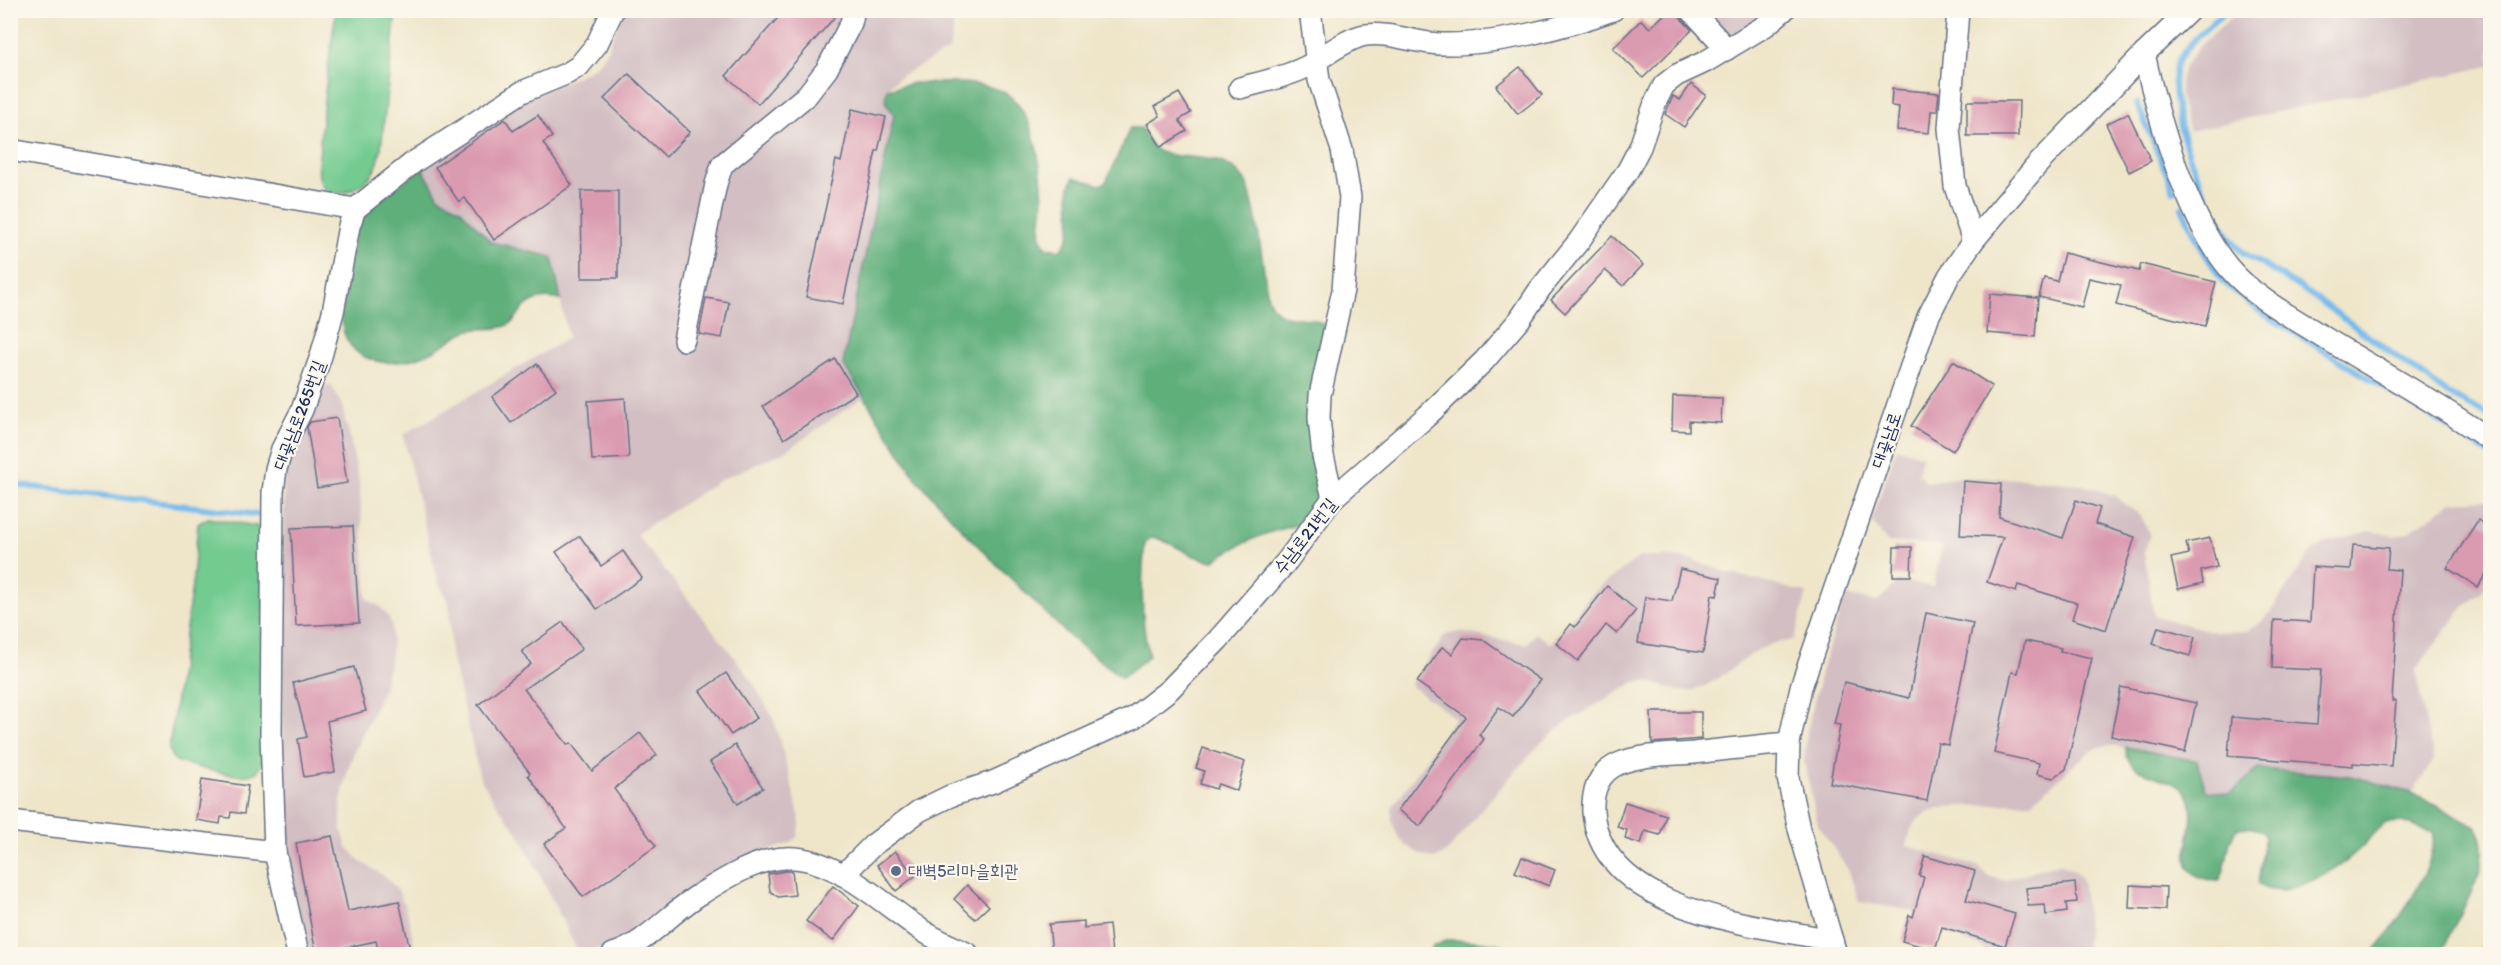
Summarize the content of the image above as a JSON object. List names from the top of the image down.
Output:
{
  "streets": {
    "street": ["대곶남로265번길", "대곶남로", "수남로21번길"]
  },
  "places": ["대벽5리마을회관"]
}
